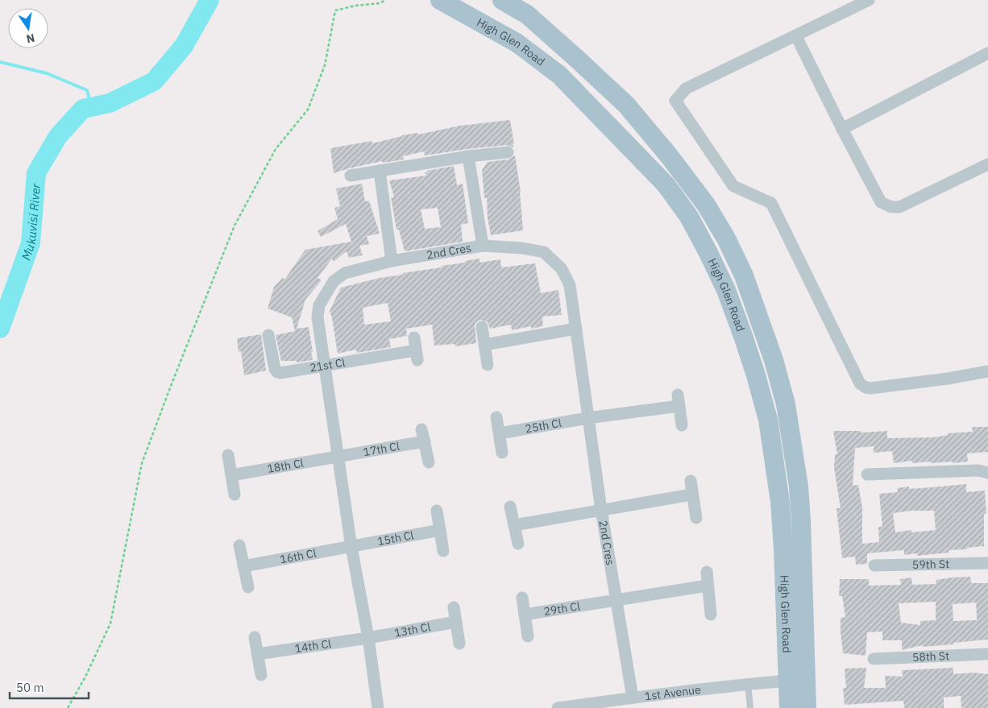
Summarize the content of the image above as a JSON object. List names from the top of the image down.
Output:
{
  "streets": {
    "main road": ["High Glen Road"],
    "street": [
      "2nd Cres",
      "21st Cl",
      "25th Cl",
      "17th Cl",
      "18th Cl",
      "15th Cl",
      "16th Cl",
      "59th St",
      "29th Cl",
      "13th Cl",
      "14th Cl",
      "58th St",
      "1st Avenue"
    ]
  },
  "crossings": [
    ["High Glen Road", "1st Avenue"],
    ["2nd Cres", "21st Cl"],
    ["2nd Cres", "25th Cl"],
    ["2nd Cres", "17th Cl"],
    ["2nd Cres", "18th Cl"],
    ["2nd Cres", "15th Cl"],
    ["2nd Cres", "16th Cl"],
    ["2nd Cres", "29th Cl"],
    ["2nd Cres", "13th Cl"],
    ["2nd Cres", "14th Cl"],
    ["2nd Cres", "1st Avenue"],
    ["17th Cl", "18th Cl"],
    ["15th Cl", "16th Cl"],
    ["13th Cl", "14th Cl"]
  ],
  "water": ["Mukuvisi River"],
  "scale_bar": "50 m",
  "north": "bottom"
}
